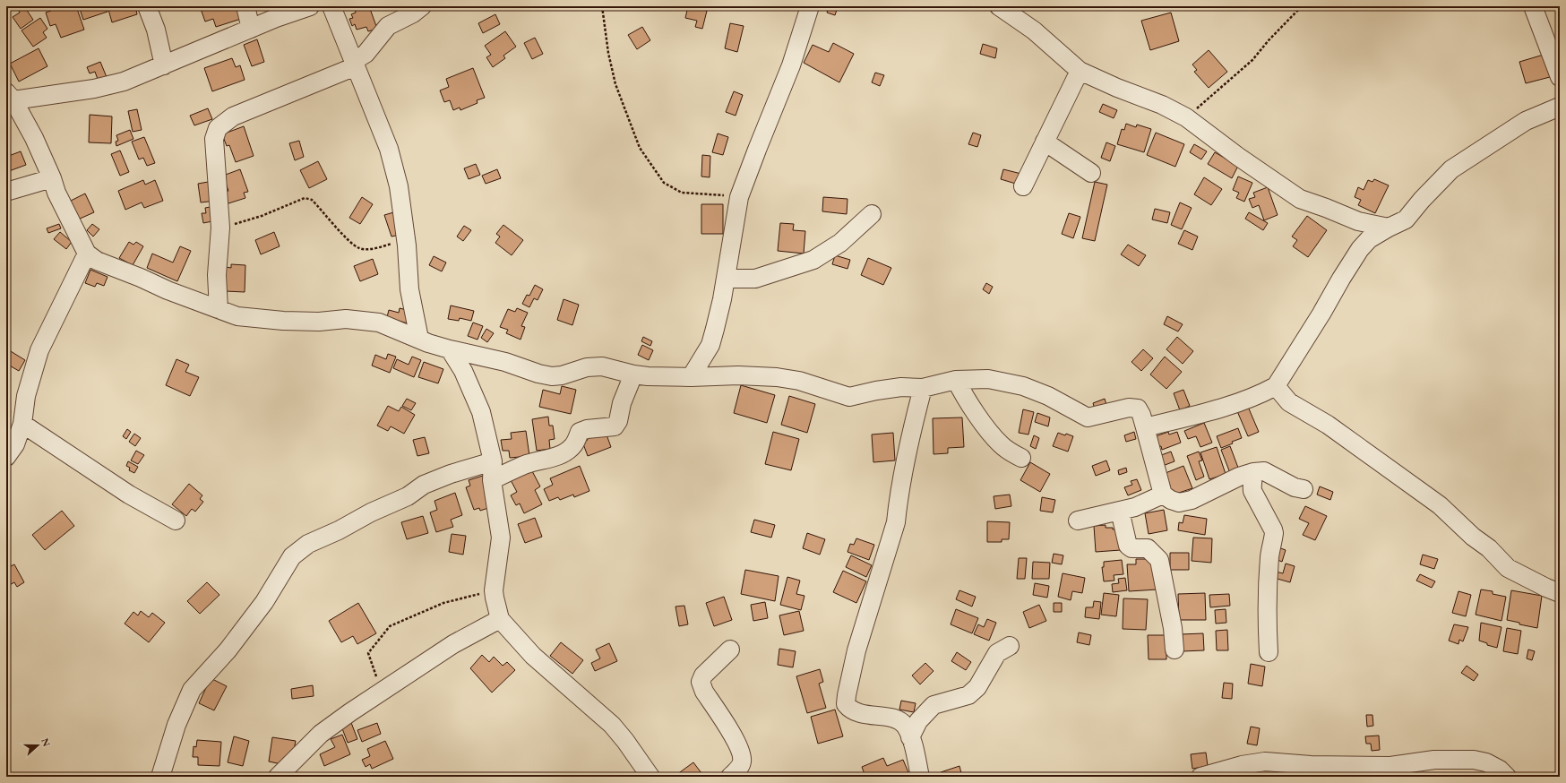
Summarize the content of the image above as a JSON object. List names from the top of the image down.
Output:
{
  "north": "right"
}
